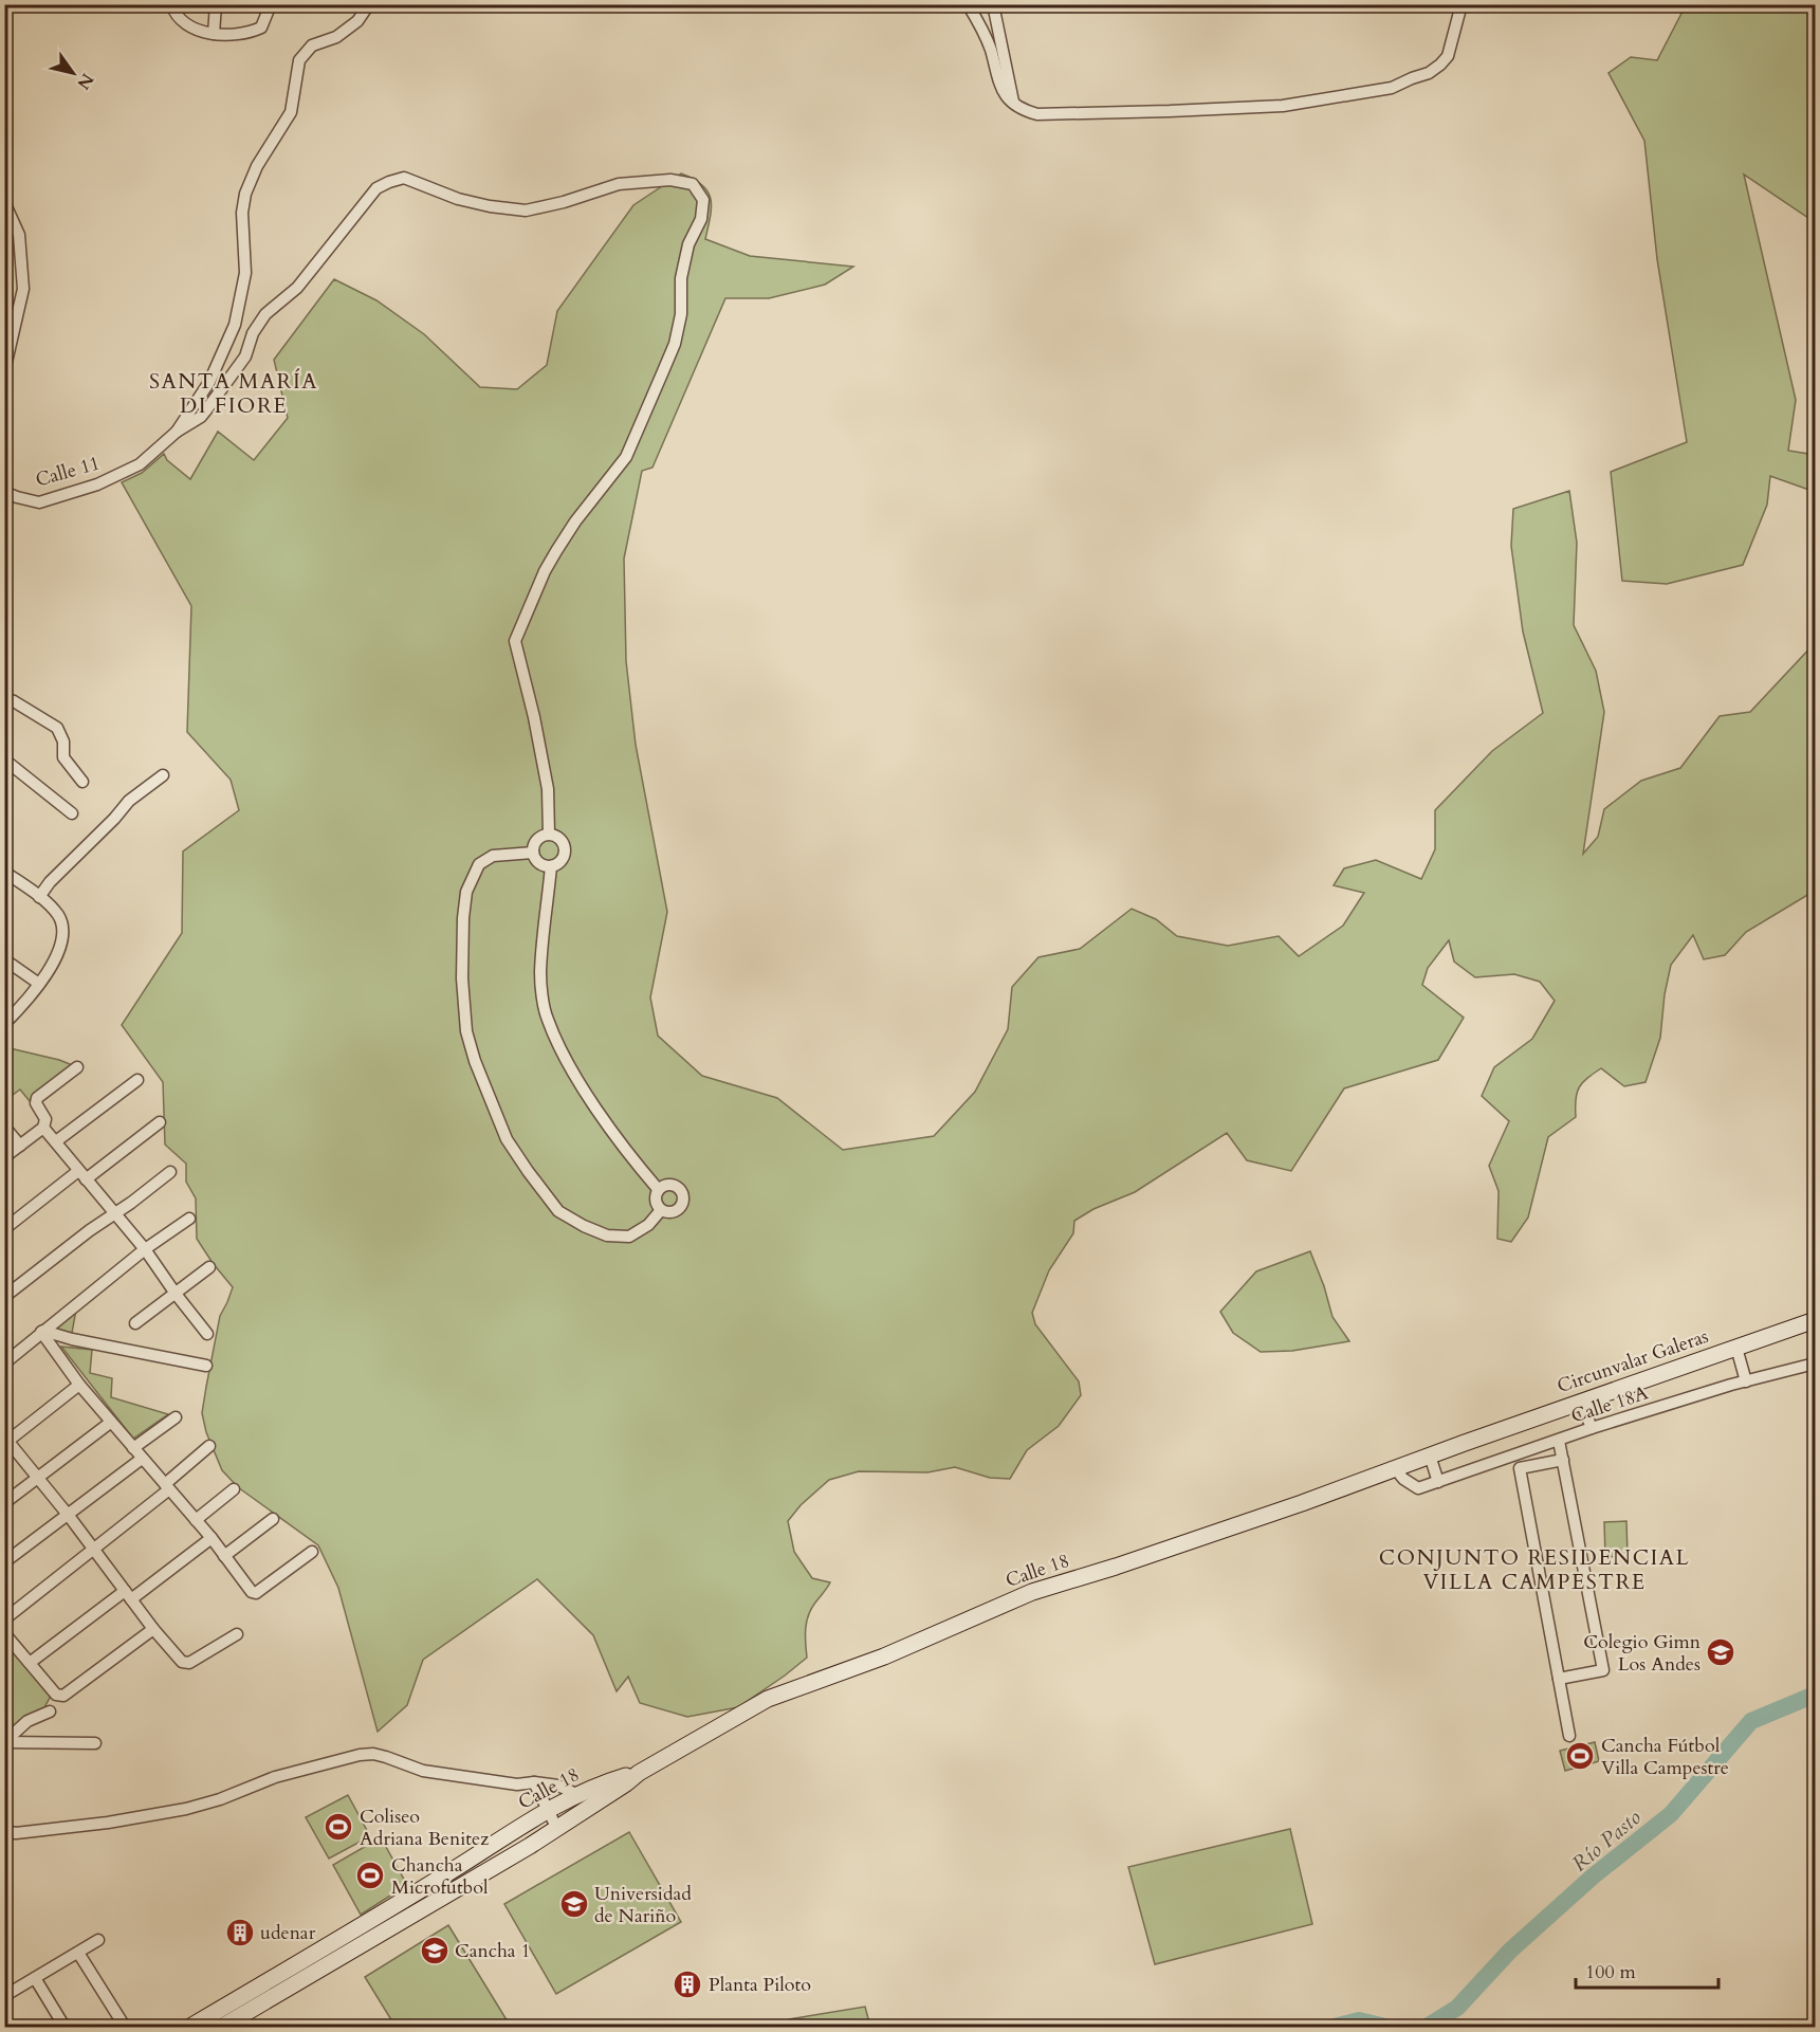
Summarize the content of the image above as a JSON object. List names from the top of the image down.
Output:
{
  "streets": {
    "main road": ["Circunvalar Galeras", "Calle 18"],
    "street": ["Calle 11", "Calle 18A"]
  },
  "crossings": [
    ["Circunvalar Galeras", "Calle 18"],
    ["Calle 18A", "Calle 18"]
  ],
  "districts": ["SANTA MARÍA DI FIORE", "CONJUNTO RESIDENCIAL VILLA CAMPESTRE"],
  "water": ["Río Pasto"],
  "places": {
    "school or university": ["Colegio Gimn Los Andes", "Universidad de Nariño", "Cancha 1"],
    "sports": ["Cancha Fútbol Villa Campestre", "Coliseo Adriana Benitez", "Chancha Microfutbol"],
    "building": ["udenar", "Planta Piloto"]
  },
  "scale_bar": "100 m",
  "north": "bottom right"
}
